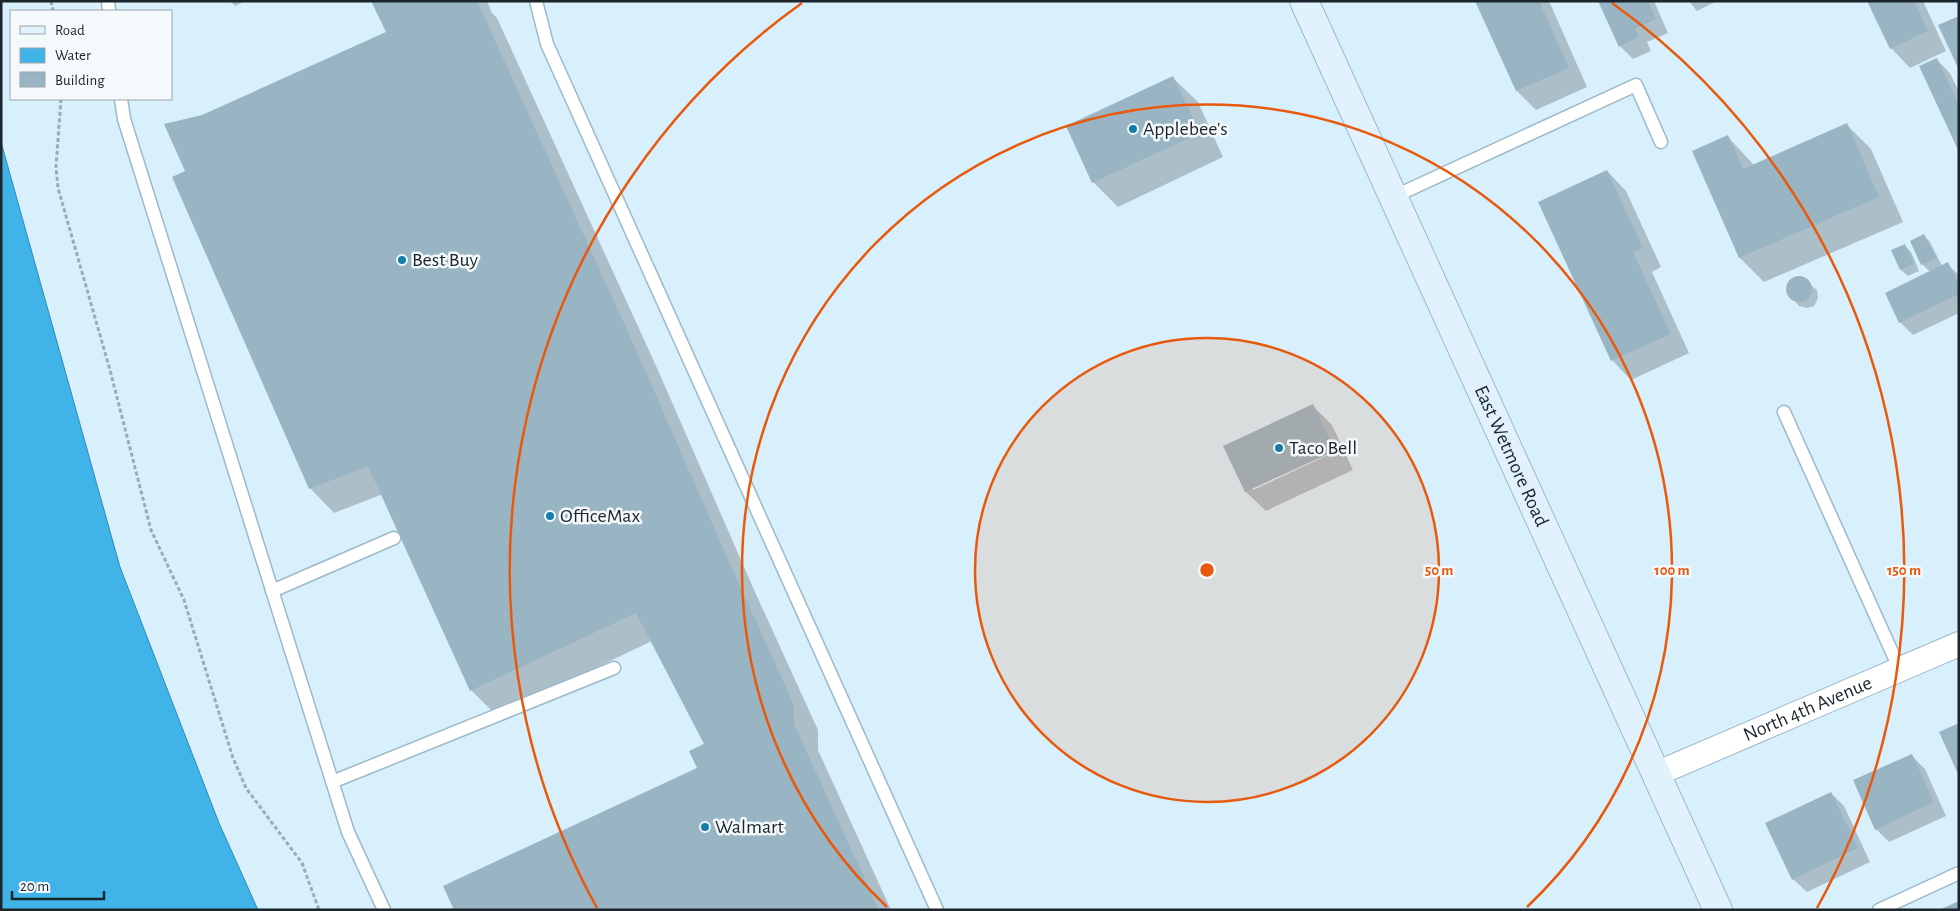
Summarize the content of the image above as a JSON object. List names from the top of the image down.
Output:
{
  "streets": {
    "main road": ["East Wetmore Road"],
    "street": ["North 4th Avenue"]
  },
  "crossings": [
    ["East Wetmore Road", "North 4th Avenue"]
  ],
  "places": [
    "Applebee's",
    "Best Buy",
    "Taco Bell",
    "OfficeMax",
    "Walmart"
  ],
  "legend": ["Road", "Water", "Building"],
  "scale_bar": "20 m",
  "rings": ["50 m", "100 m", "150 m"]
}
